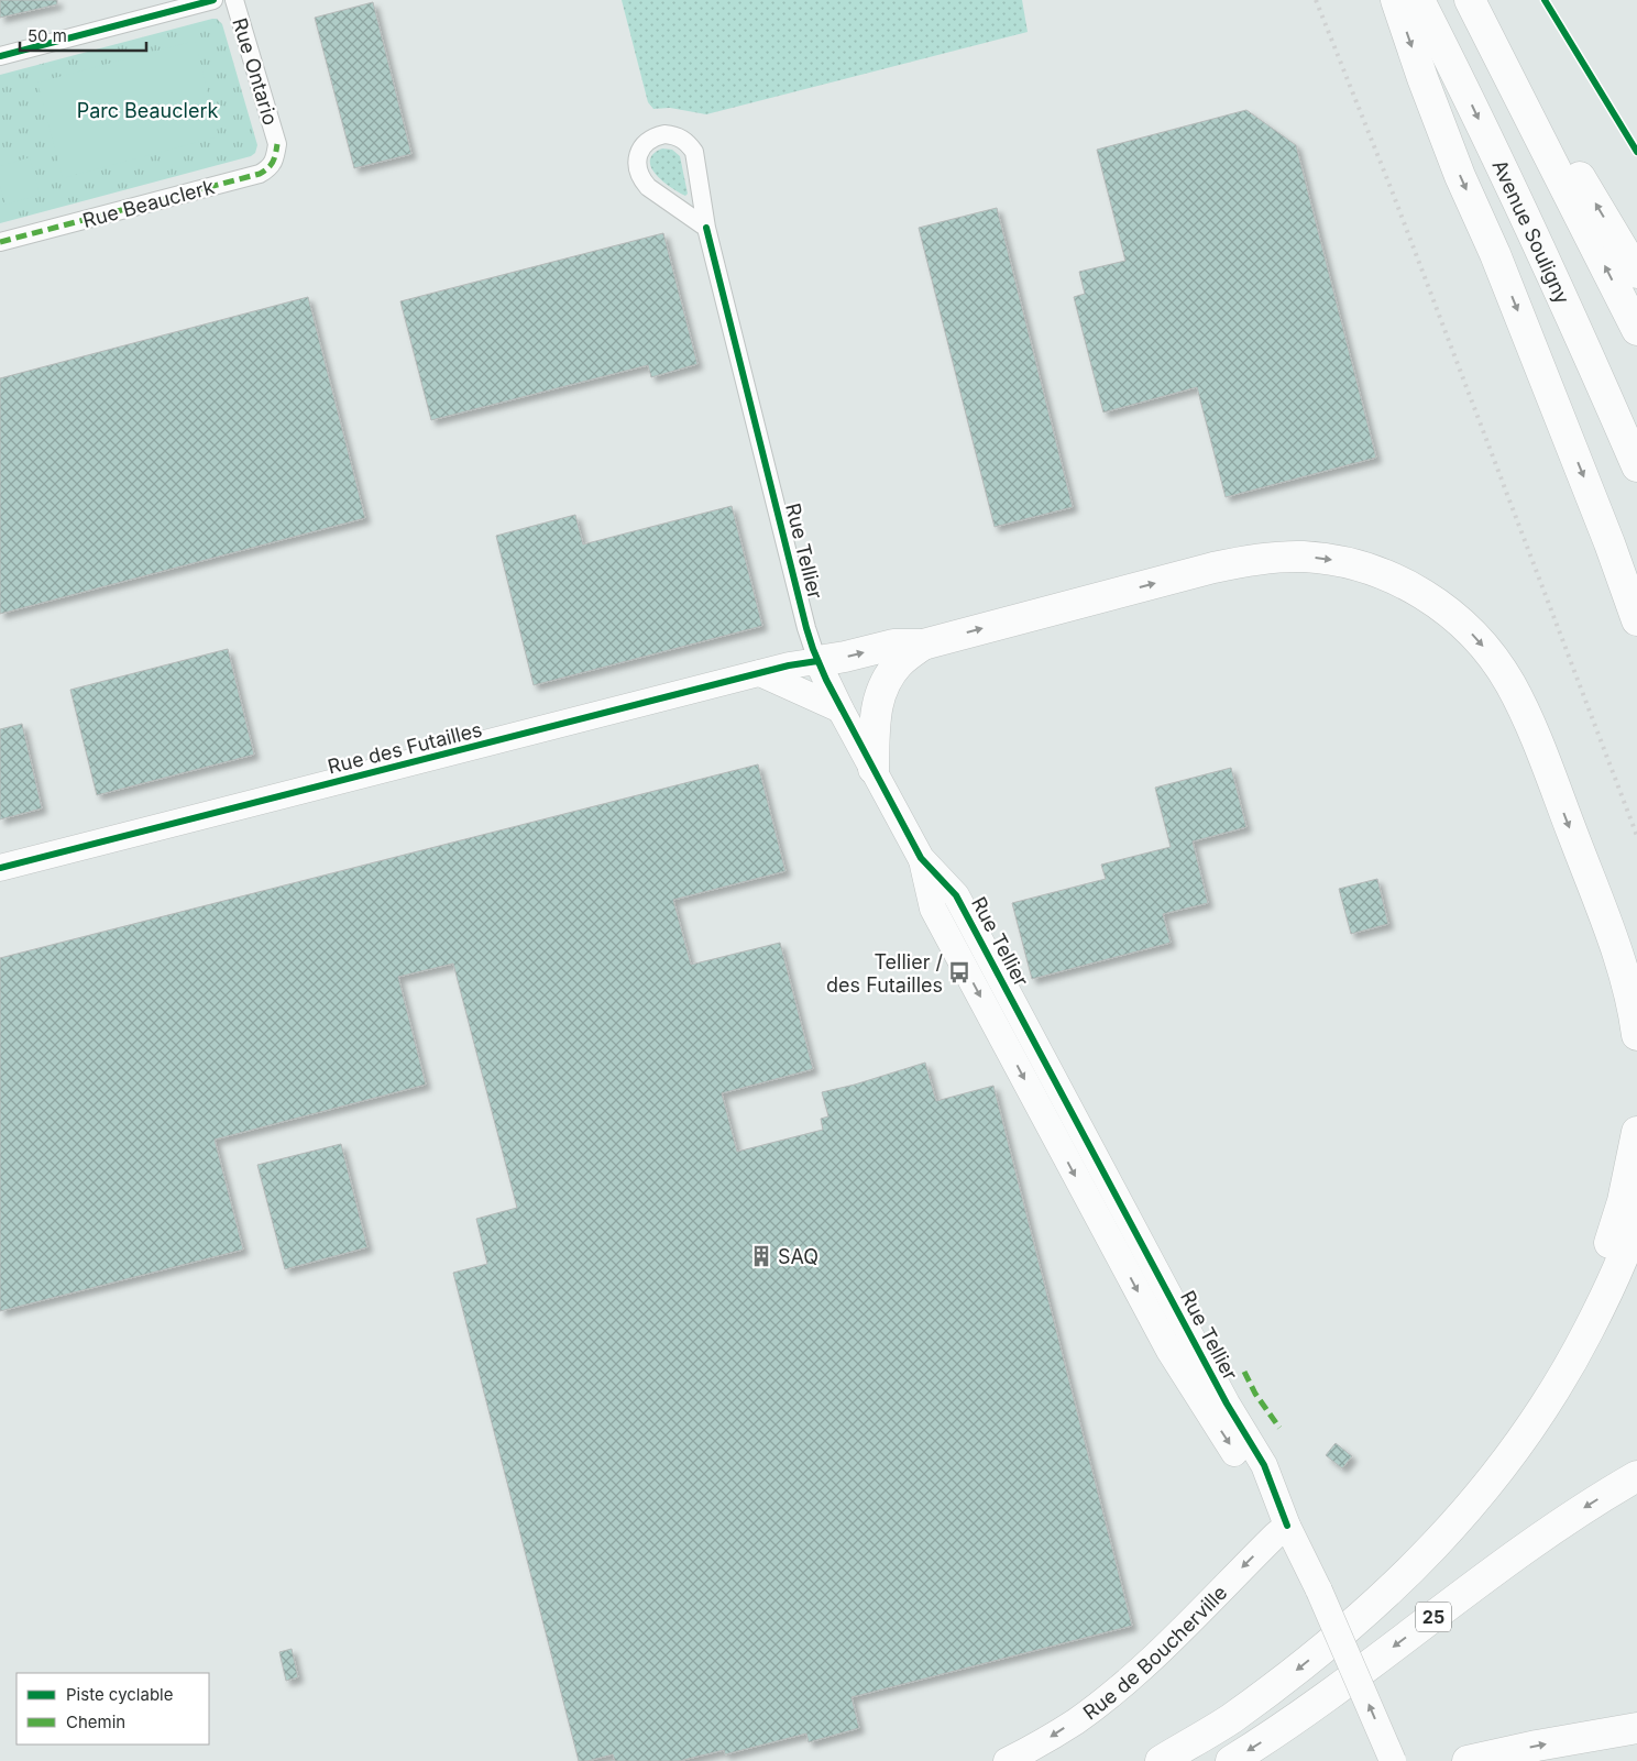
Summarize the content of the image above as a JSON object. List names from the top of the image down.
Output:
{
  "streets": {
    "highway": ["Avenue Souligny", "25"],
    "street": [
      "Rue Ontario",
      "Rue Beauclerk",
      "Rue Tellier",
      "Rue des Futailles",
      "Rue de Boucherville"
    ]
  },
  "crossings": [
    ["Rue Ontario", "Rue Beauclerk"],
    ["Rue Tellier", "Rue des Futailles"],
    ["Rue Tellier", "Rue de Boucherville"]
  ],
  "one_way": ["Rue de Boucherville"],
  "parks": ["Parc Beauclerk"],
  "places": {
    "bus stop": ["Tellier / des Futailles"],
    "building": ["SAQ"]
  },
  "legend": ["Piste cyclable", "Chemin"],
  "scale_bar": "50 m"
}
